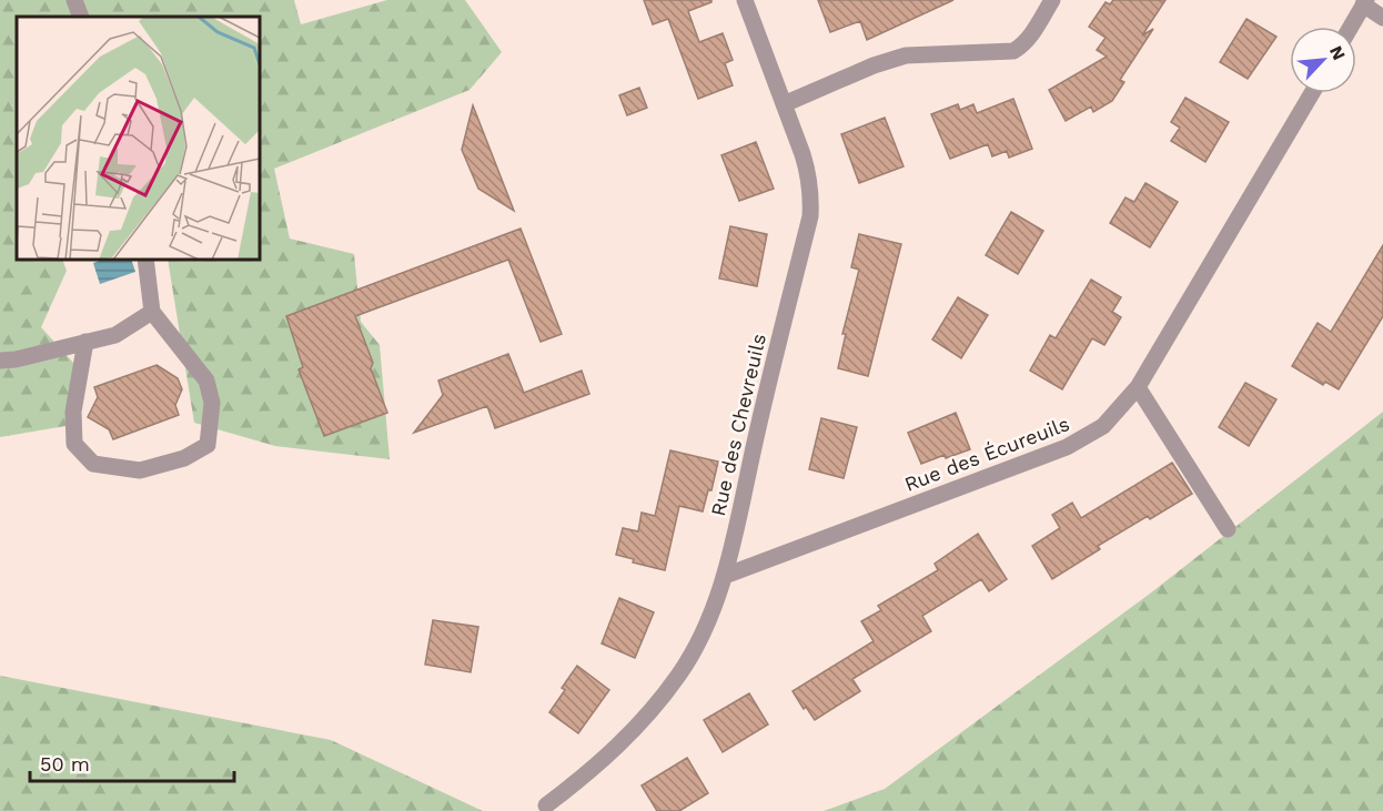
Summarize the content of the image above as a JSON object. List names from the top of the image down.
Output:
{
  "streets": {
    "street": ["Rue des Chevreuils", "Rue des Écureuils"]
  },
  "crossings": [
    ["Rue des Chevreuils", "Rue des Écureuils"]
  ],
  "scale_bar": "50 m",
  "north": "top right"
}
